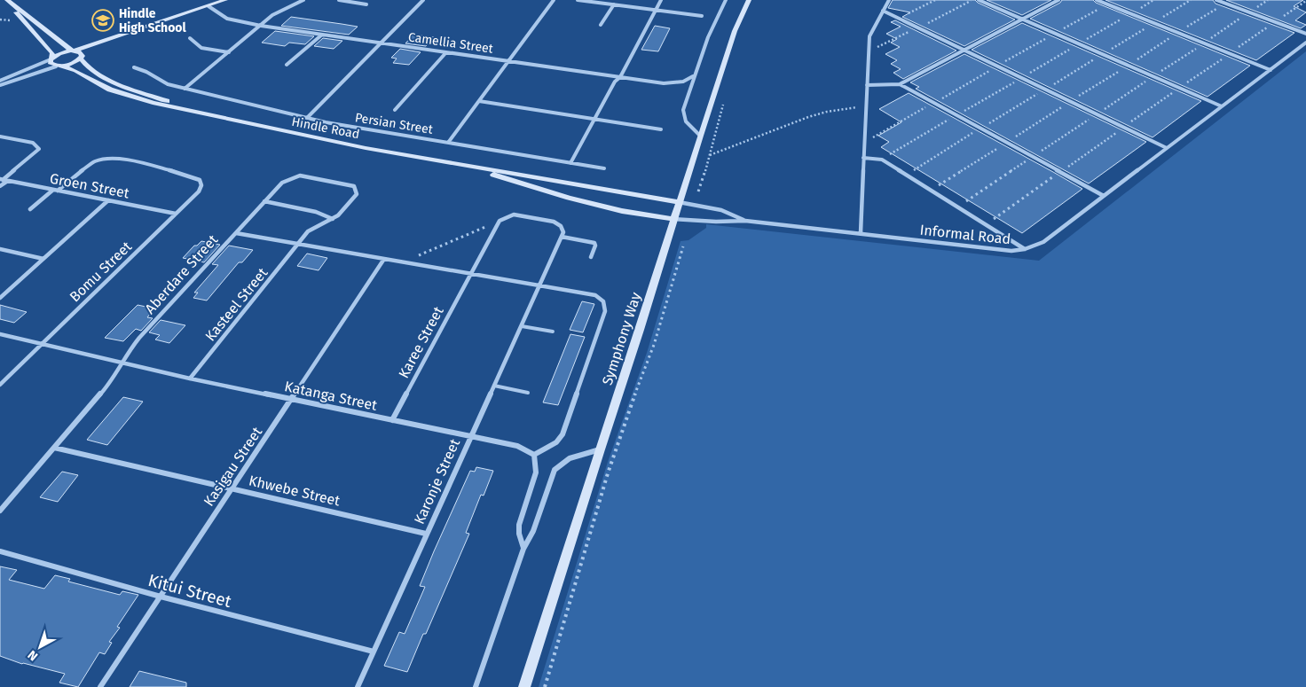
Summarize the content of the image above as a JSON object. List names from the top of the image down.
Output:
{
  "streets": {
    "main road": ["Hindle Road", "Symphony Way"],
    "street": [
      "Camellia Street",
      "Persian Street",
      "Groen Street",
      "Informal Road",
      "Bomu Street",
      "Aberdare Street",
      "Kasteel Street",
      "Karee Street",
      "Katanga Street",
      "Kasigau Street",
      "Karonje Street",
      "Khwebe Street",
      "Kitui Street"
    ]
  },
  "crossings": [
    ["Hindle Road", "Informal Road"],
    ["Hindle Road", "Symphony Way"],
    ["Groen Street", "Bomu Street"],
    ["Informal Road", "Symphony Way"],
    ["Bomu Street", "Katanga Street"],
    ["Aberdare Street", "Kasteel Street"],
    ["Aberdare Street", "Katanga Street"],
    ["Aberdare Street", "Khwebe Street"],
    ["Kasteel Street", "Katanga Street"],
    ["Karee Street", "Katanga Street"],
    ["Katanga Street", "Kasigau Street"],
    ["Katanga Street", "Karonje Street"],
    ["Kasigau Street", "Khwebe Street"],
    ["Kasigau Street", "Kitui Street"],
    ["Karonje Street", "Khwebe Street"],
    ["Karonje Street", "Kitui Street"]
  ],
  "places": {
    "school or university": ["Hindle High School"]
  },
  "north": "bottom left"
}
